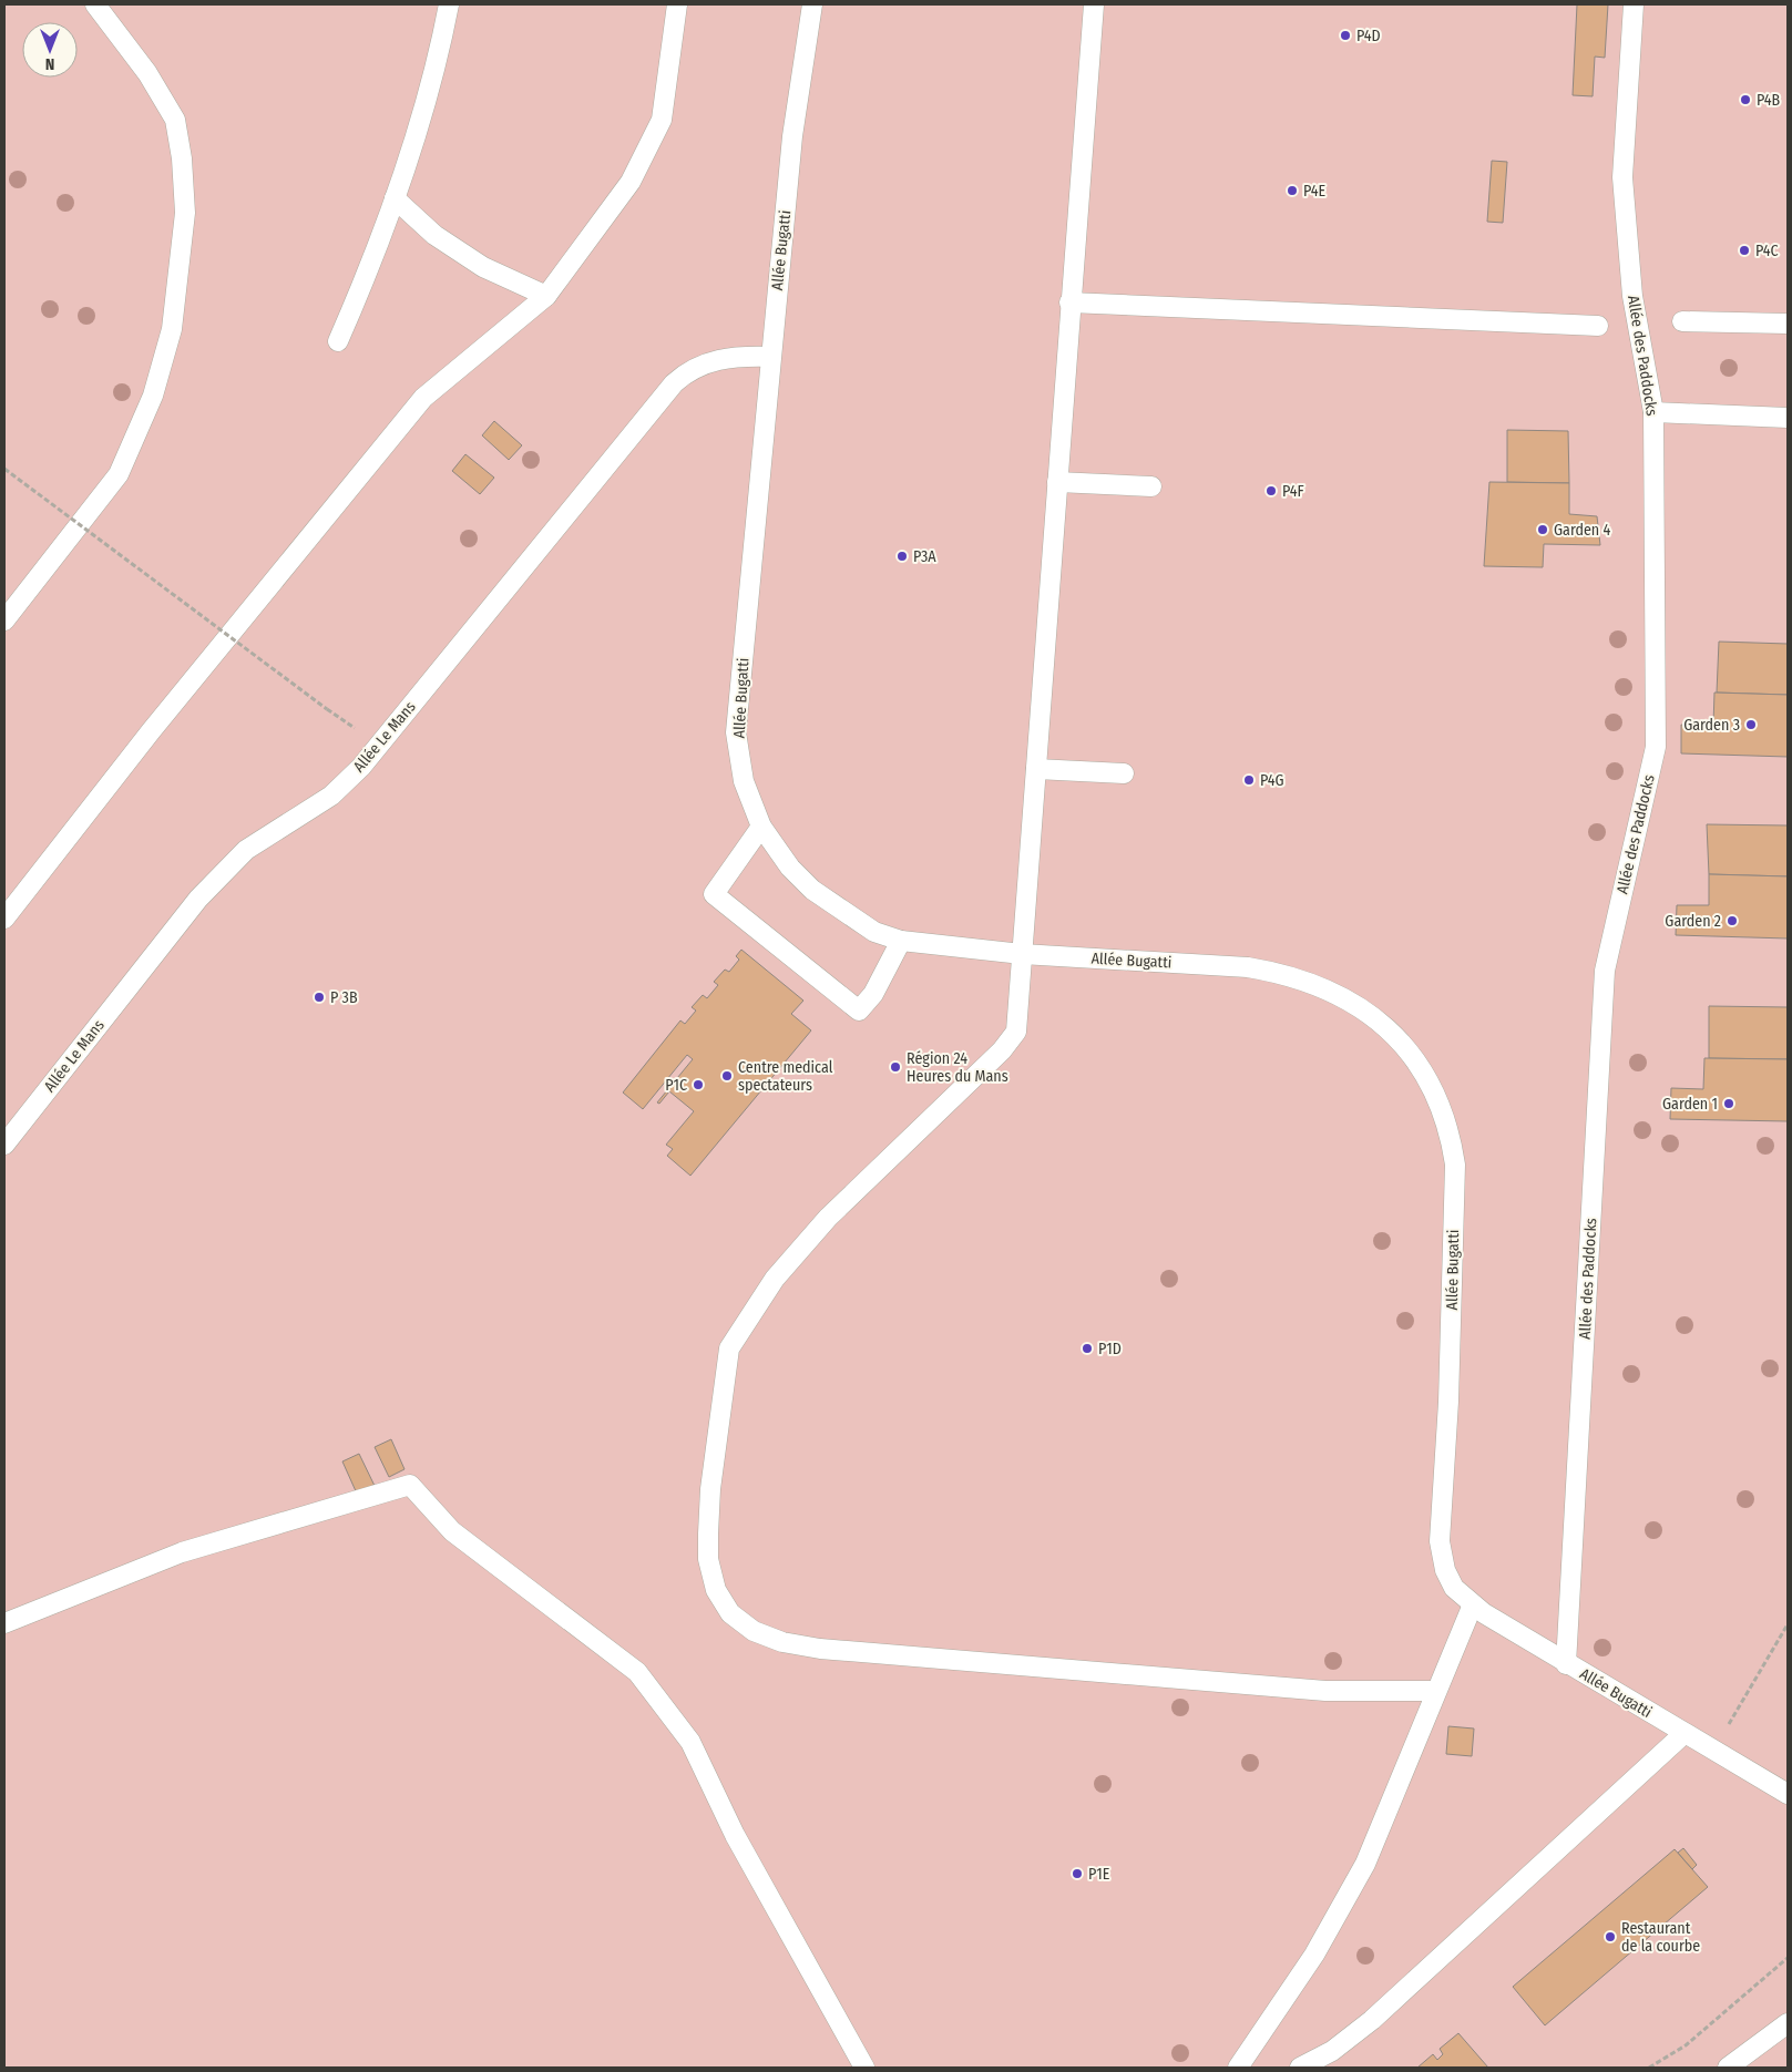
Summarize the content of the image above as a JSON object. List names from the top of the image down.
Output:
{
  "streets": {
    "lane": ["Allée Bugatti", "Allée des Paddocks", "Allée Le Mans"]
  },
  "crossings": [
    ["Allée Bugatti", "Allée des Paddocks"],
    ["Allée Bugatti", "Allée Le Mans"]
  ],
  "places": [
    "P4D",
    "P4B",
    "P4E",
    "P4C",
    "P4F",
    "Garden 4",
    "P3A",
    "Garden 3",
    "P4G",
    "Garden 2",
    "P 3B",
    "Région 24 Heures du Mans",
    "Centre medical spectateurs",
    "P1C",
    "Garden 1",
    "P1D",
    "P1E",
    "Restaurant de la courbe"
  ],
  "north": "bottom"
}
